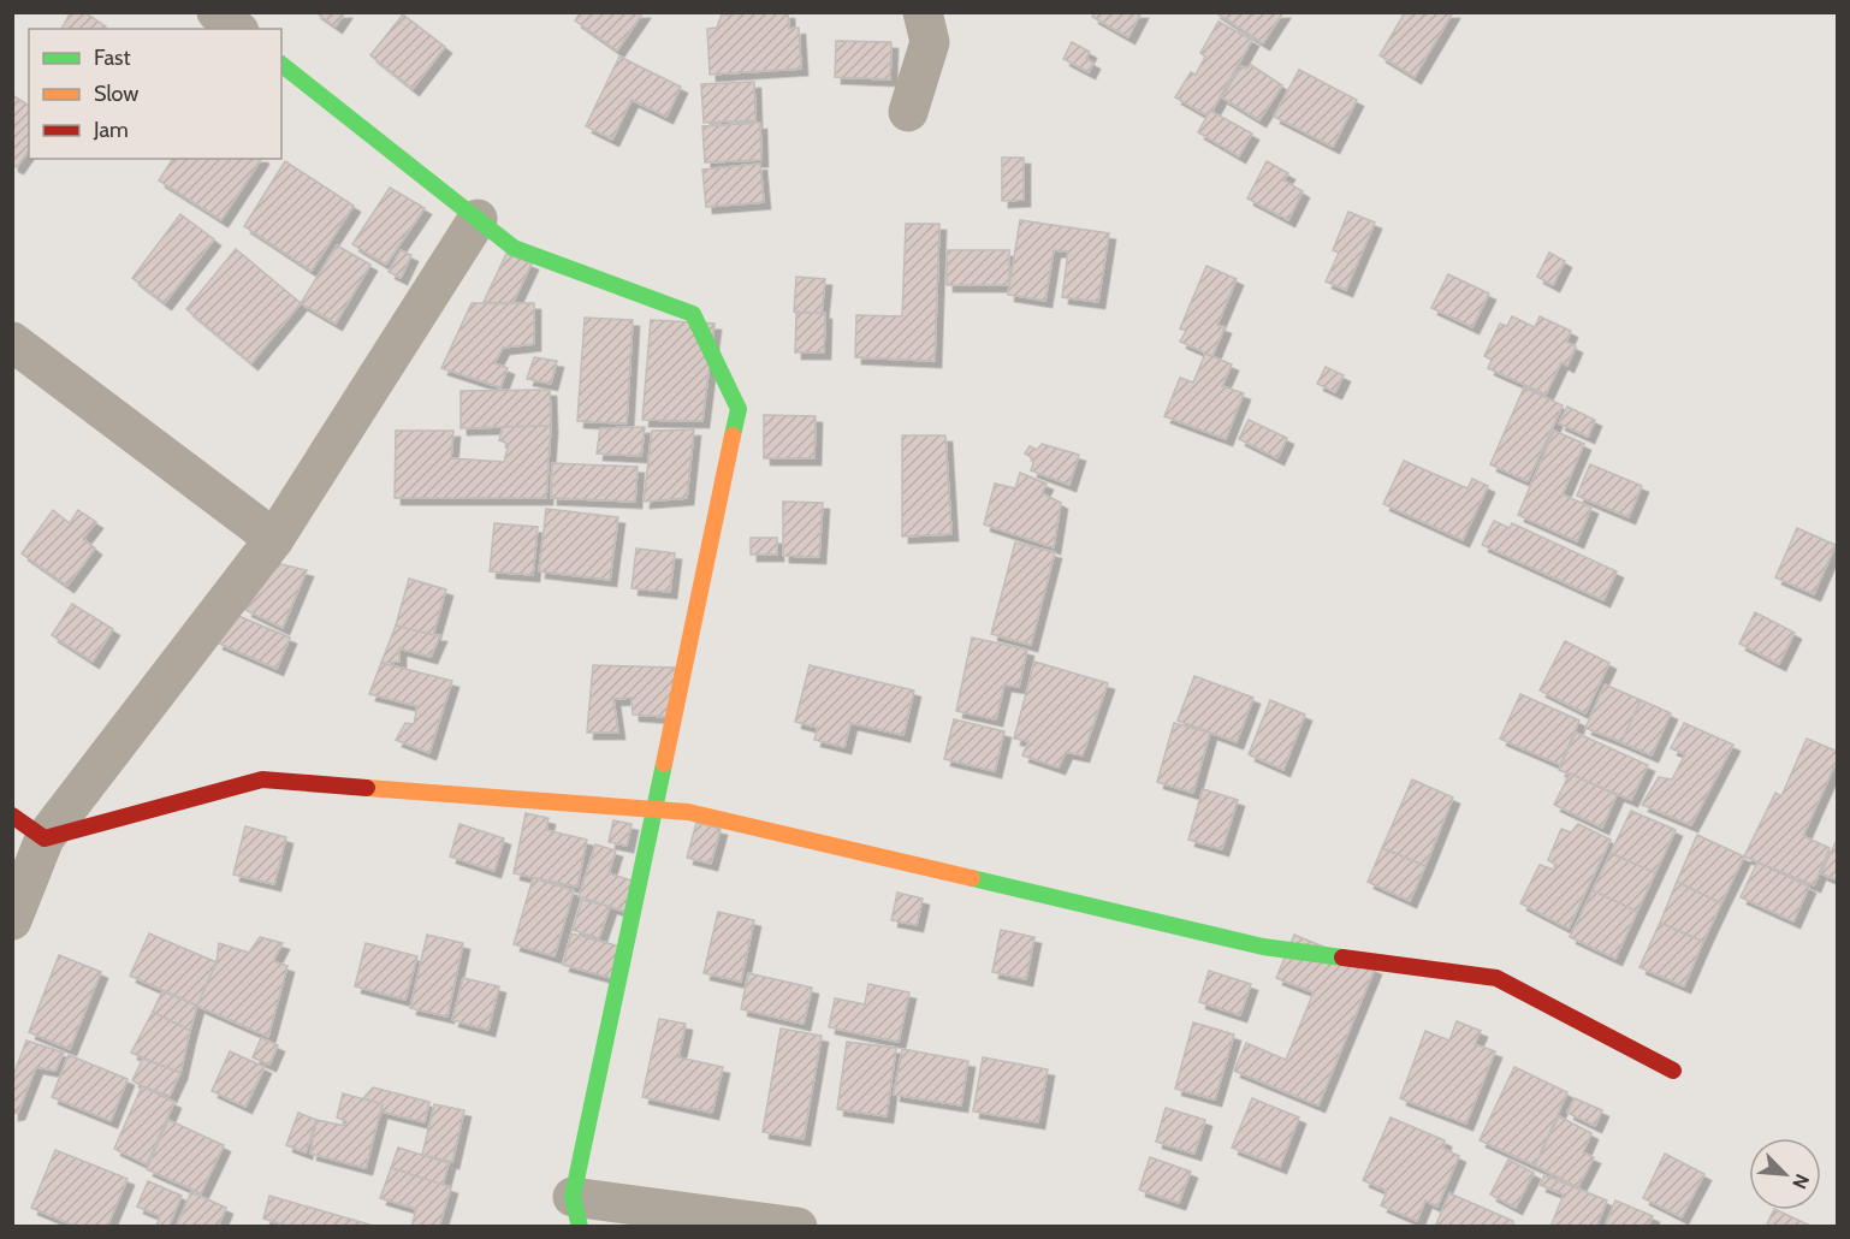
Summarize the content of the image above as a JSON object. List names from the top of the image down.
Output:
{
  "legend": ["Fast", "Slow", "Jam"],
  "north": "bottom right"
}
